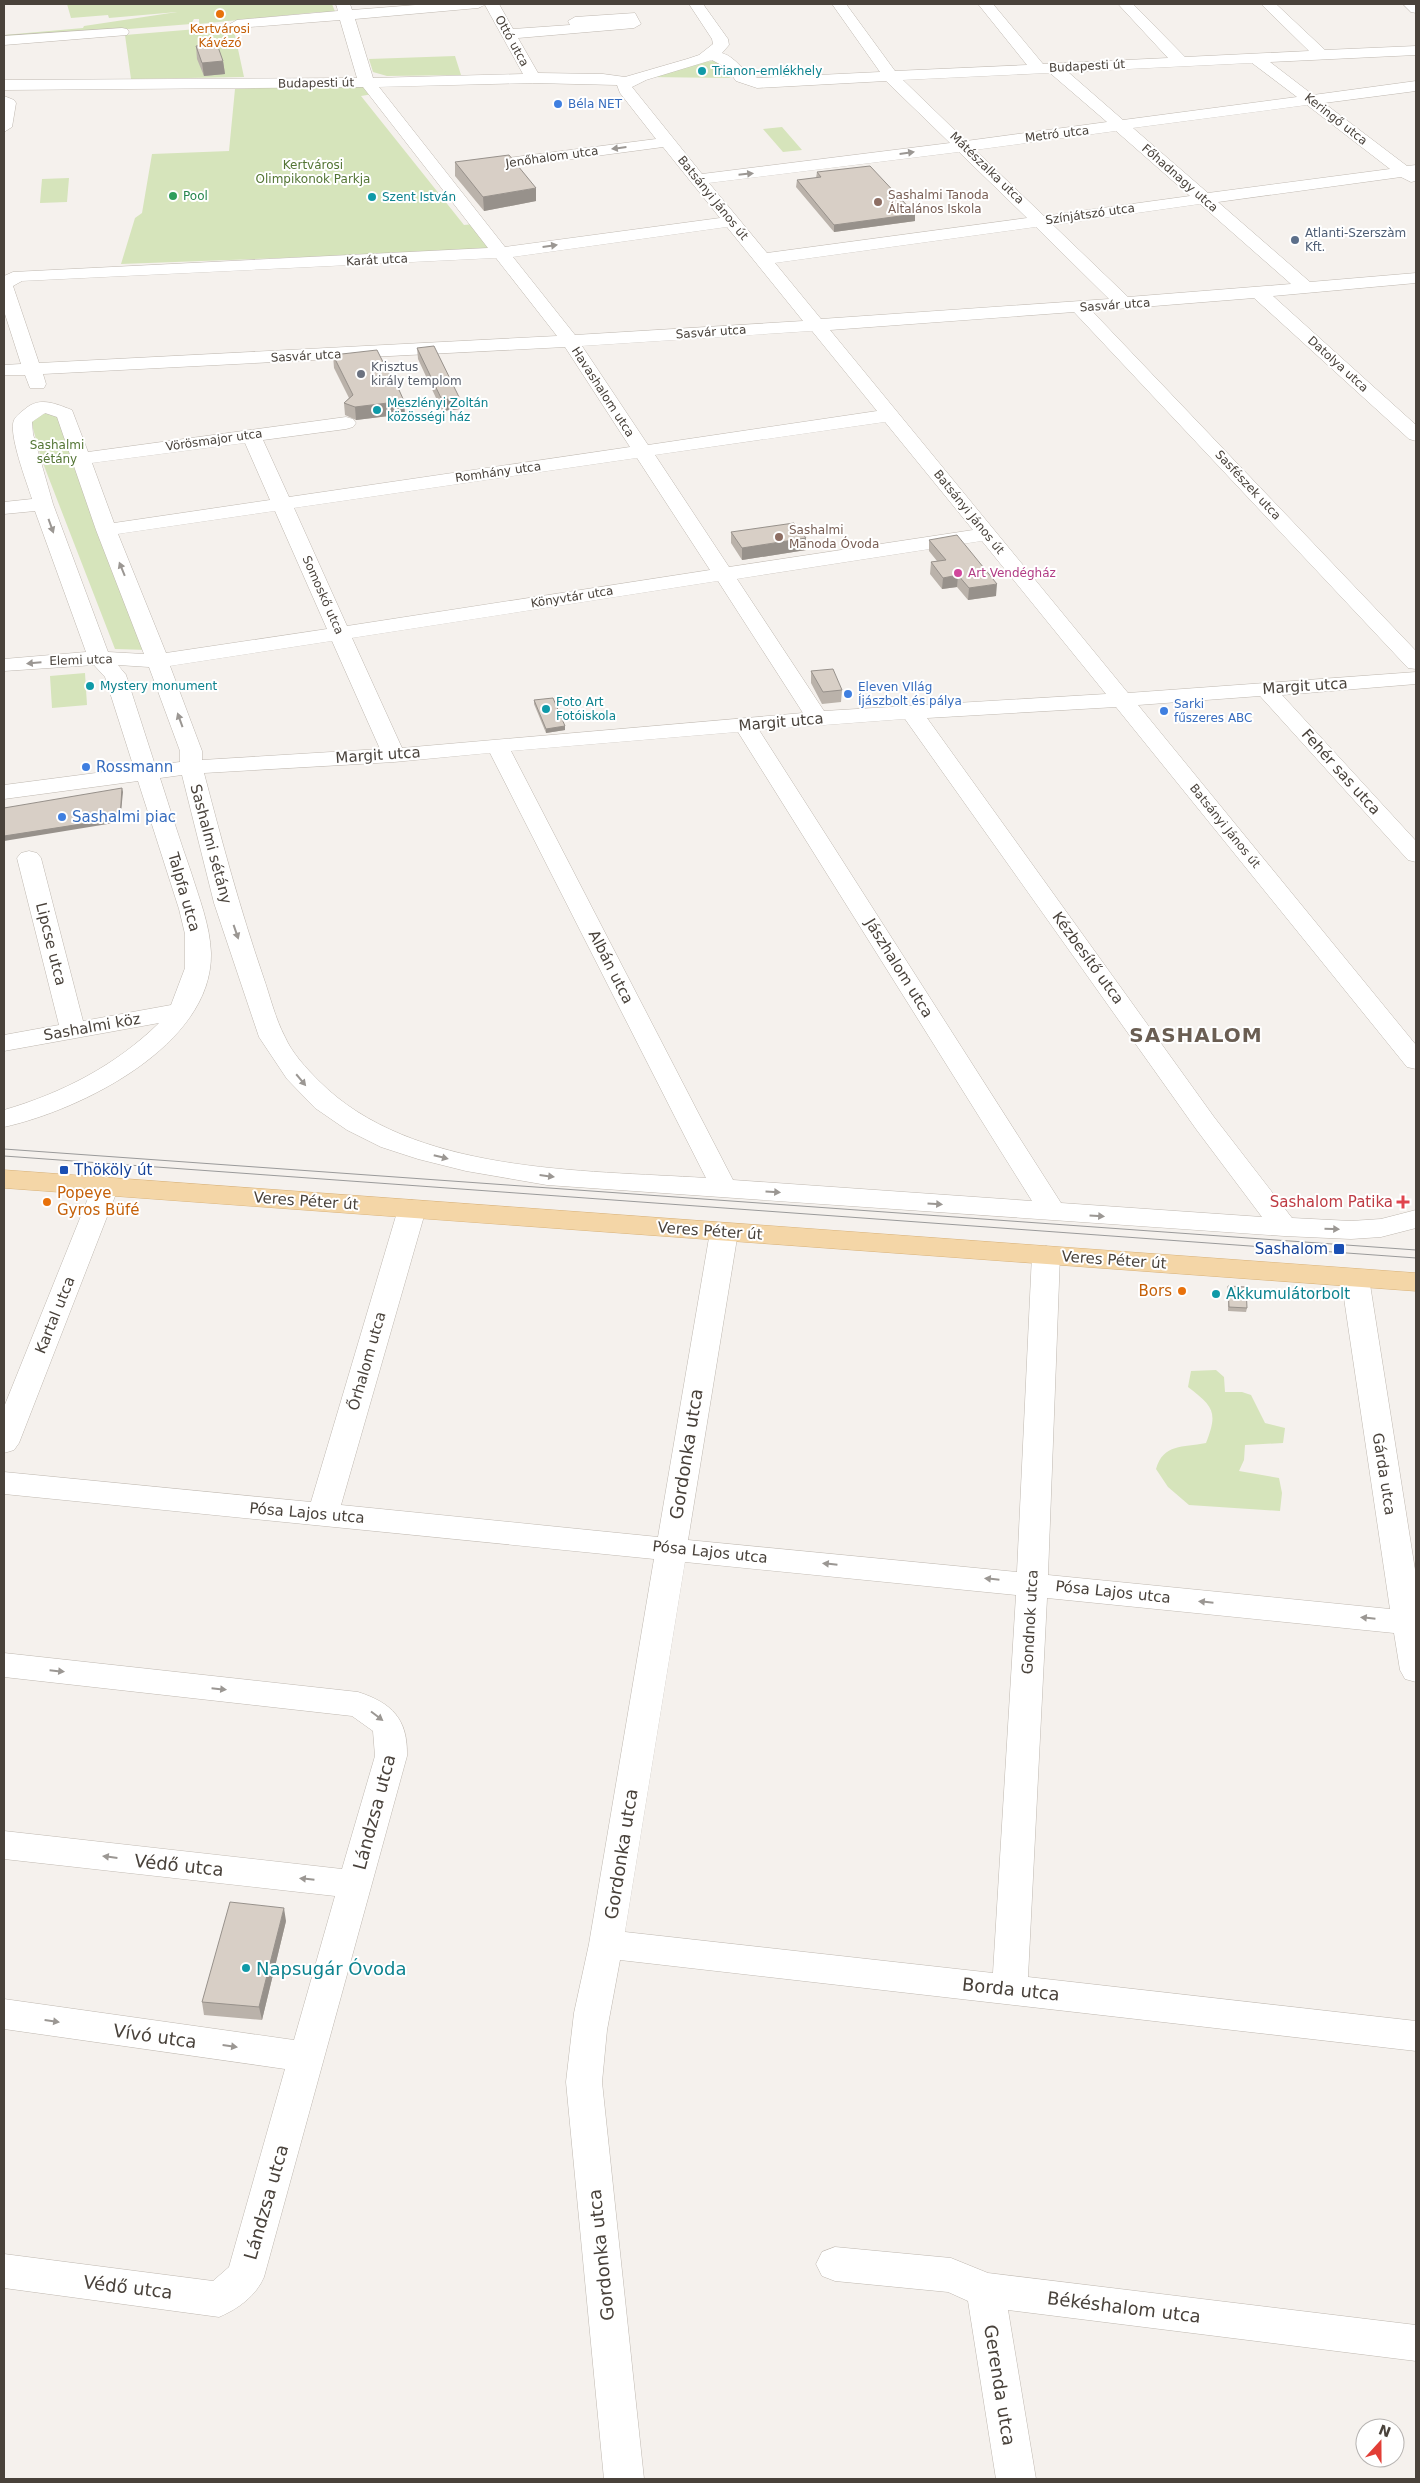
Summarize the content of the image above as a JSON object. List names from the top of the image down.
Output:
{
  "streets": {
    "main road": ["Veres Péter út"],
    "street": [
      "Ottó utca",
      "Budapesti út",
      "Keringő utca",
      "Metró utca",
      "Jenőhalom utca",
      "Mátészalka utca",
      "Főhadnagy utca",
      "Batsányi János út",
      "Színjátszó utca",
      "Karát utca",
      "Sasvár utca",
      "Datolya utca",
      "Havashalom utca",
      "Vörösmajor utca",
      "Romhány utca",
      "Sasfészek utca",
      "Somoskő utca",
      "Könyvtár utca",
      "Elemi utca",
      "Margit utca",
      "Fehér sas utca",
      "Sashalmi sétány",
      "Talpfa utca",
      "Lipcse utca",
      "Kézbesítő utca",
      "Albán utca",
      "Jászhalom utca",
      "Sashalmi köz",
      "Kartal utca",
      "Őrhalom utca",
      "Gordonka utca",
      "Gárda utca",
      "Pósa Lajos utca",
      "Gondnok utca",
      "Lándzsa utca",
      "Védő utca",
      "Borda utca",
      "Vívó utca",
      "Békéshalom utca",
      "Gerenda utca"
    ]
  },
  "crossings": [
    ["Ottó utca", "Budapesti út"],
    ["Budapesti út", "Keringő utca"],
    ["Budapesti út", "Mátészalka utca"],
    ["Budapesti út", "Főhadnagy utca"],
    ["Budapesti út", "Batsányi János út"],
    ["Budapesti út", "Havashalom utca"],
    ["Keringő utca", "Metró utca"],
    ["Keringő utca", "Színjátszó utca"],
    ["Metró utca", "Mátészalka utca"],
    ["Metró utca", "Főhadnagy utca"],
    ["Metró utca", "Batsányi János út"],
    ["Jenőhalom utca", "Batsányi János út"],
    ["Jenőhalom utca", "Havashalom utca"],
    ["Mátészalka utca", "Színjátszó utca"],
    ["Mátészalka utca", "Sasvár utca"],
    ["Főhadnagy utca", "Színjátszó utca"],
    ["Főhadnagy utca", "Sasvár utca"],
    ["Batsányi János út", "Színjátszó utca"],
    ["Batsányi János út", "Karát utca"],
    ["Batsányi János út", "Sasvár utca"],
    ["Batsányi János út", "Romhány utca"],
    ["Batsányi János út", "Könyvtár utca"],
    ["Batsányi János út", "Margit utca"],
    ["Karát utca", "Sasvár utca"],
    ["Karát utca", "Havashalom utca"],
    ["Sasvár utca", "Datolya utca"],
    ["Sasvár utca", "Havashalom utca"],
    ["Sasvár utca", "Sasfészek utca"],
    ["Havashalom utca", "Romhány utca"],
    ["Havashalom utca", "Könyvtár utca"],
    ["Havashalom utca", "Margit utca"],
    ["Vörösmajor utca", "Somoskő utca"],
    ["Vörösmajor utca", "Sashalmi sétány"],
    ["Romhány utca", "Somoskő utca"],
    ["Romhány utca", "Sashalmi sétány"],
    ["Somoskő utca", "Könyvtár utca"],
    ["Somoskő utca", "Margit utca"],
    ["Könyvtár utca", "Elemi utca"],
    ["Könyvtár utca", "Sashalmi sétány"],
    ["Elemi utca", "Sashalmi sétány"],
    ["Margit utca", "Fehér sas utca"],
    ["Margit utca", "Sashalmi sétány"],
    ["Margit utca", "Talpfa utca"],
    ["Margit utca", "Kézbesítő utca"],
    ["Margit utca", "Albán utca"],
    ["Margit utca", "Jászhalom utca"],
    ["Sashalmi sétány", "Albán utca"],
    ["Talpfa utca", "Sashalmi köz"],
    ["Lipcse utca", "Sashalmi köz"],
    ["Veres Péter út", "Kartal utca"],
    ["Veres Péter út", "Őrhalom utca"],
    ["Veres Péter út", "Gordonka utca"],
    ["Veres Péter út", "Gárda utca"],
    ["Veres Péter út", "Gondnok utca"],
    ["Őrhalom utca", "Pósa Lajos utca"],
    ["Gordonka utca", "Pósa Lajos utca"],
    ["Gordonka utca", "Borda utca"],
    ["Gárda utca", "Pósa Lajos utca"],
    ["Pósa Lajos utca", "Gondnok utca"],
    ["Gondnok utca", "Borda utca"],
    ["Lándzsa utca", "Védő utca"],
    ["Lándzsa utca", "Vívó utca"],
    ["Békéshalom utca", "Gerenda utca"]
  ],
  "one_way": [
    "Metró utca",
    "Pósa Lajos utca",
    "Védő utca",
    "Vívó utca"
  ],
  "districts": ["SASHALOM"],
  "parks": ["Kertvárosi Olimpikonok Parkja", "Sashalmi sétány"],
  "places": {
    "other": [
      "Kertvárosi Kávézó",
      "Trianon-emlékhely",
      "Béla NET",
      "Pool",
      "Szent István",
      "Sashalmi Tanoda Általános Iskola",
      "Atlanti-Szerszàm Kft.",
      "Krisztus király templom",
      "Meszlényi Zoltán közösségi ház",
      "Sashalmi Manoda Óvoda",
      "Art Vendégház",
      "Mystery monument",
      "Eleven VIlág Íjászbolt és pálya",
      "Foto Art Fotóiskola",
      "Sarki fűszeres ABC",
      "Rossmann",
      "Sashalmi piac",
      "Popeye Gyros Büfé",
      "Bors",
      "Akkumulátorbolt",
      "Napsugár Óvoda"
    ],
    "transit": ["Thököly út", "Sashalom"],
    "health": ["Sashalom Patika"]
  },
  "north": "top"
}
